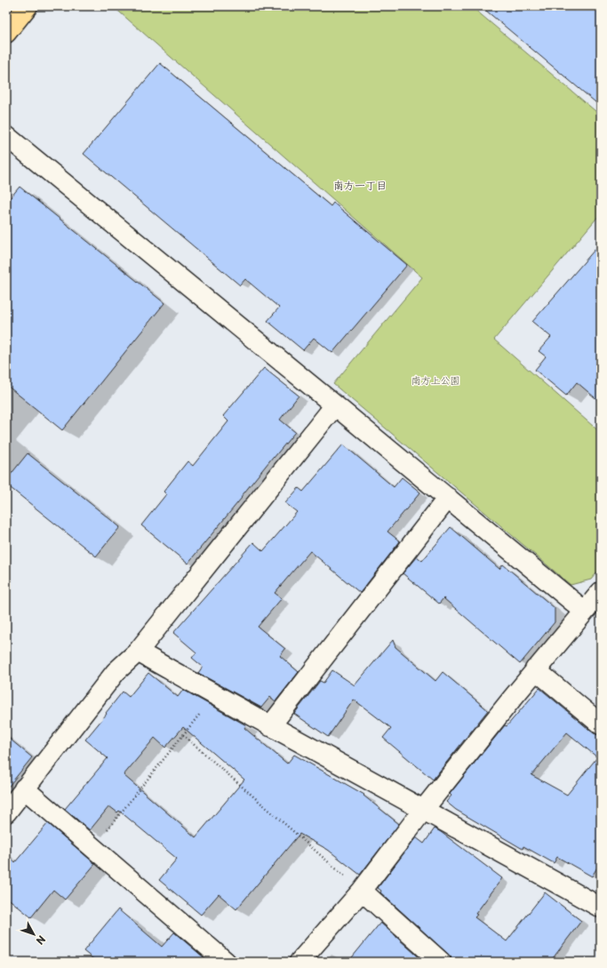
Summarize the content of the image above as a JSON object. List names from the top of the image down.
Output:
{
  "districts": ["南方一丁目"],
  "parks": ["南方上公園"],
  "north": "bottom right"
}
